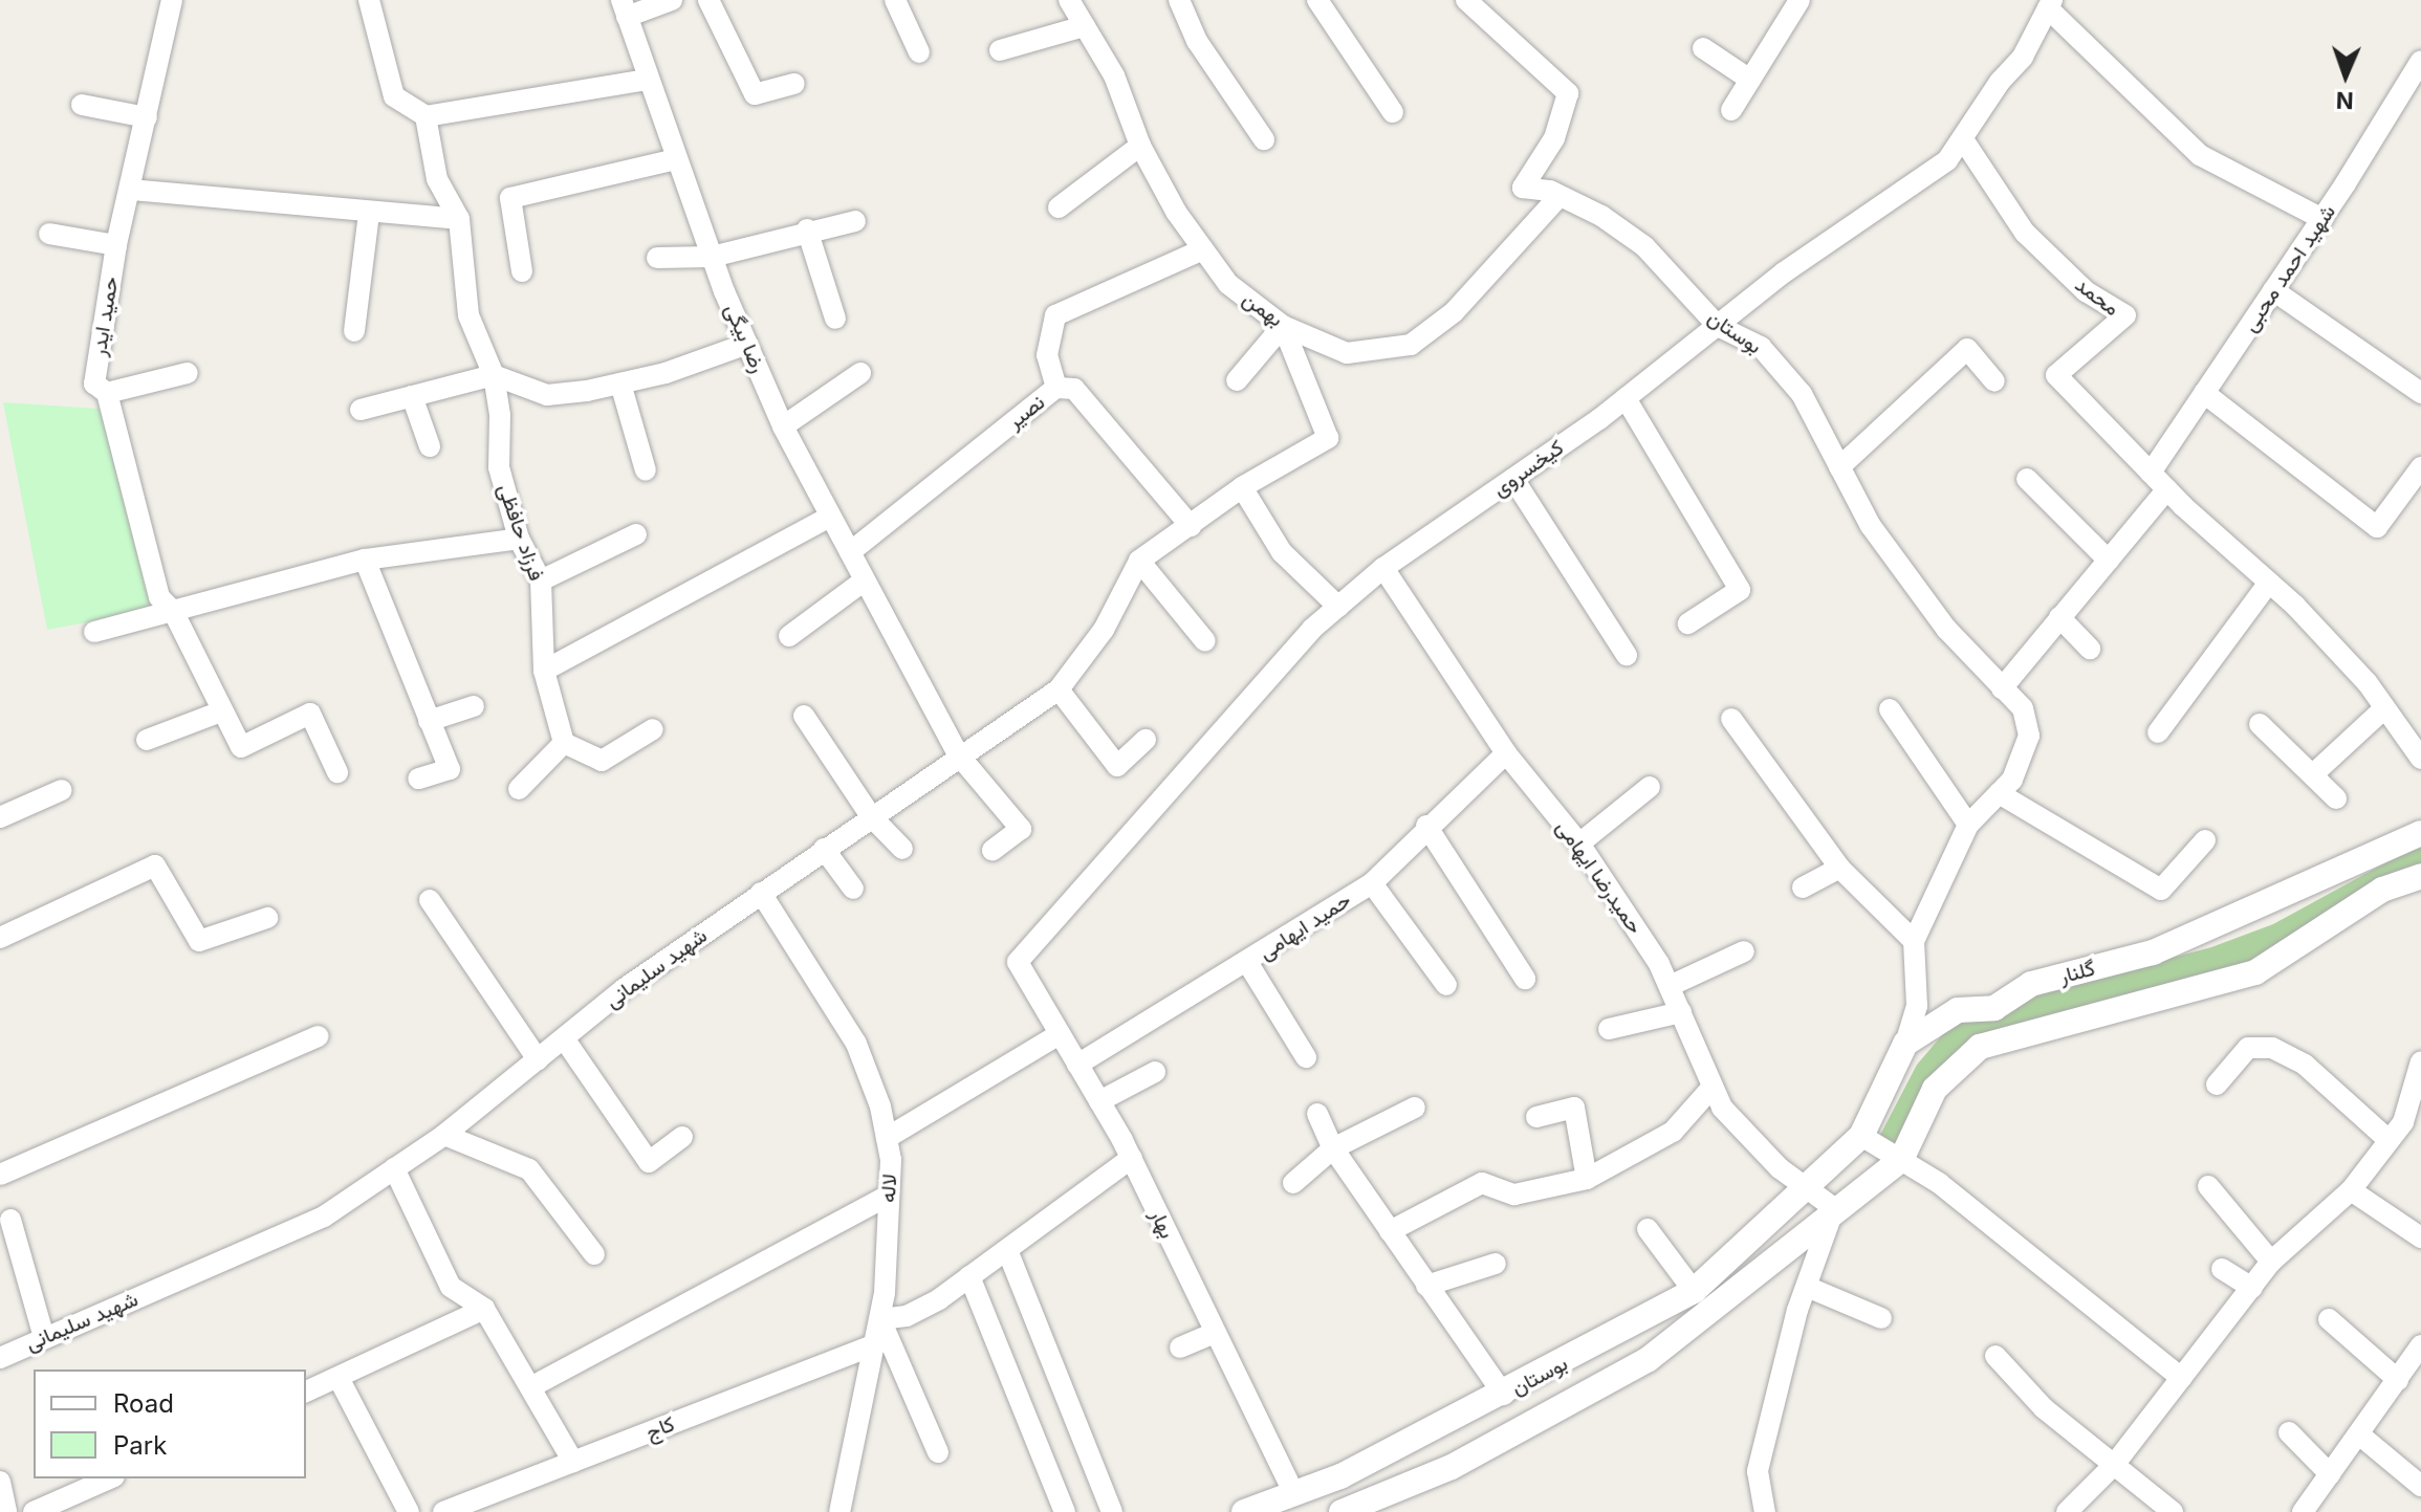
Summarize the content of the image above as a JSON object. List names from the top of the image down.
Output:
{
  "streets": {
    "street": [
      "شهید احمد محبی",
      "محمد",
      "بهمن",
      "حمید ایدر",
      "بوستان",
      "رضا بیگی",
      "نصیر",
      "کیخسروی",
      "فرزاد حافظی",
      "حمیدرضا ایهامی",
      "حمید ایهامی",
      "شهید سلیمانی",
      "گلنار",
      "لاله",
      "بهار",
      "کاج"
    ]
  },
  "crossings": [
    ["شهید احمد محبی", "محمد"],
    ["محمد", "کیخسروی"],
    ["بهمن", "بوستان"],
    ["بهمن", "نصیر"],
    ["بهمن", "شهید سلیمانی"],
    ["بوستان", "کیخسروی"],
    ["بوستان", "حمیدرضا ایهامی"],
    ["بوستان", "گلنار"],
    ["بوستان", "بهار"],
    ["رضا بیگی", "نصیر"],
    ["رضا بیگی", "شهید سلیمانی"],
    ["کیخسروی", "حمیدرضا ایهامی"],
    ["کیخسروی", "بهار"],
    ["حمیدرضا ایهامی", "حمید ایهامی"],
    ["حمیدرضا ایهامی", "گلنار"],
    ["حمید ایهامی", "بهار"],
    ["شهید سلیمانی", "لاله"],
    ["لاله", "کاج"]
  ],
  "legend": ["Road", "Park"],
  "north": "bottom"
}
